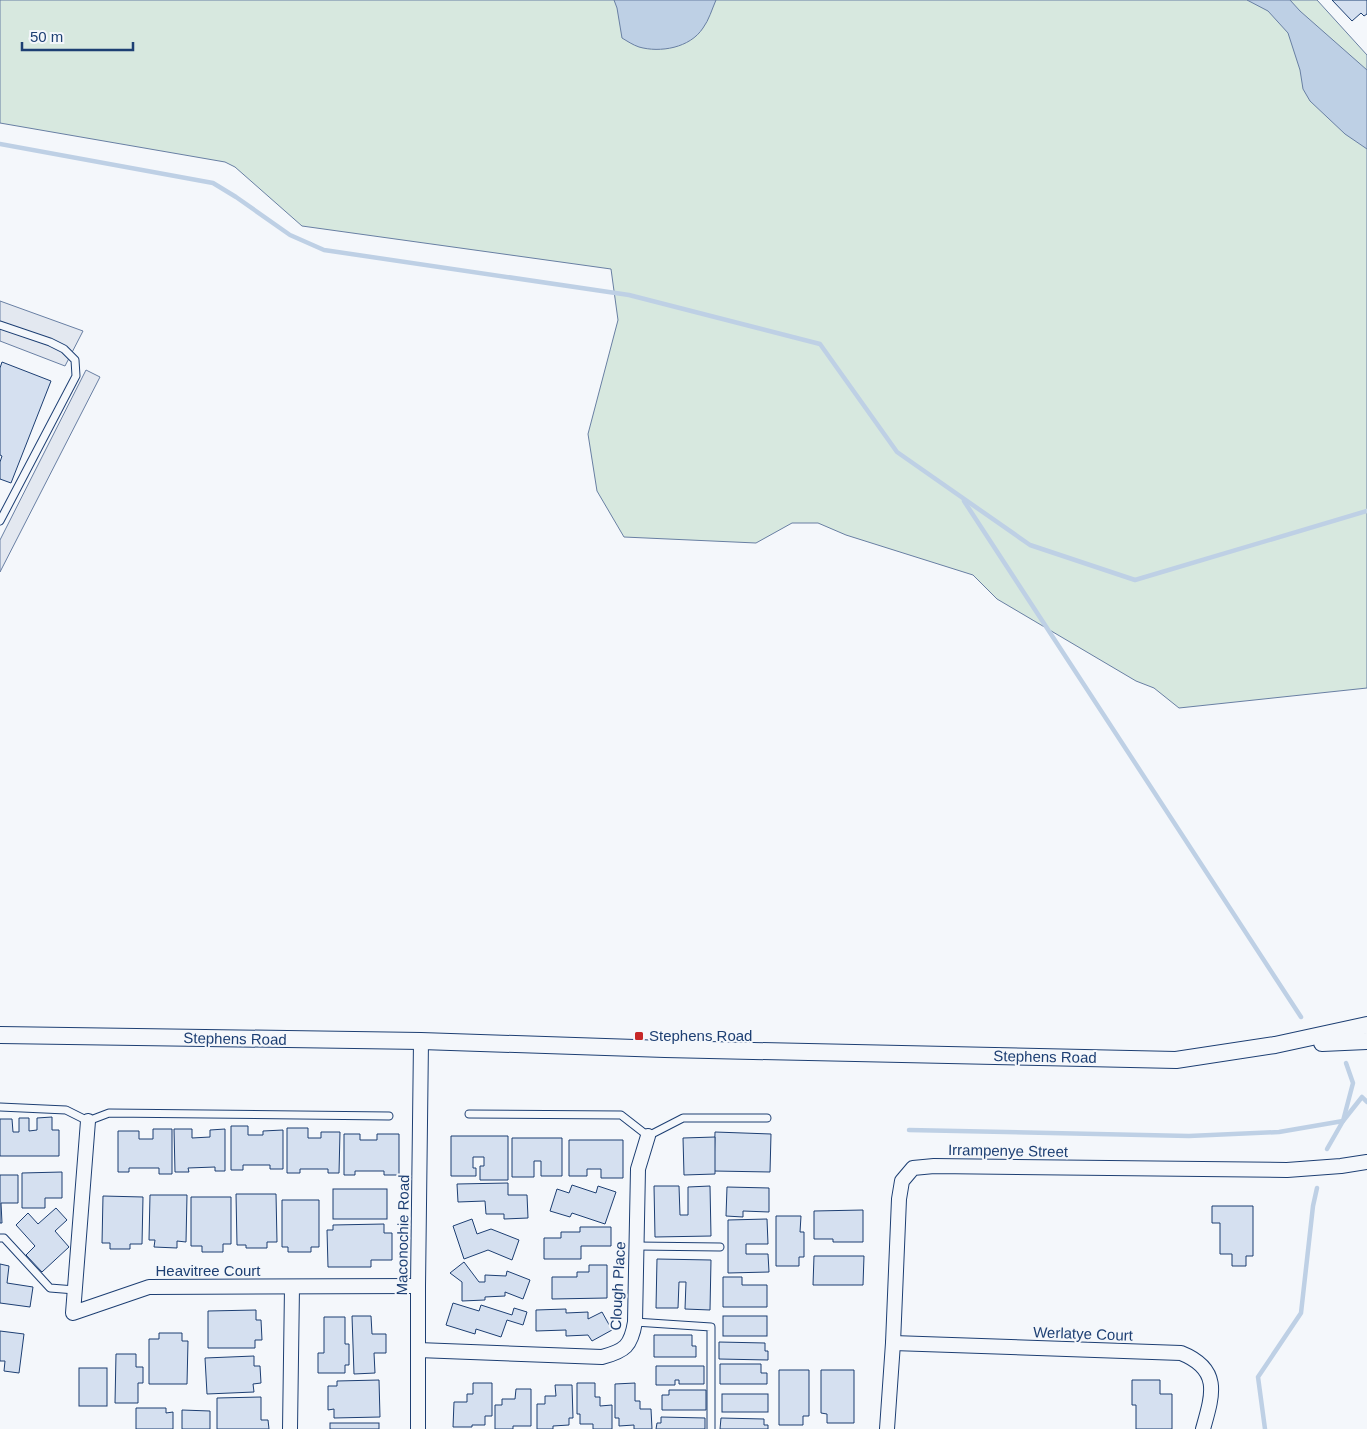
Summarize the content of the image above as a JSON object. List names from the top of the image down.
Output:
{
  "streets": {
    "street": [
      "Stephens Road",
      "Irrampenye Street",
      "Maconochie Road",
      "Heavitree Court",
      "Clough Place",
      "Werlatye Court"
    ]
  },
  "crossings": [
    ["Stephens Road", "Maconochie Road"],
    ["Irrampenye Street", "Werlatye Court"],
    ["Maconochie Road", "Heavitree Court"],
    ["Maconochie Road", "Clough Place"]
  ],
  "places": {
    "transit": ["Stephens Road"]
  },
  "scale_bar": "50 m"
}
